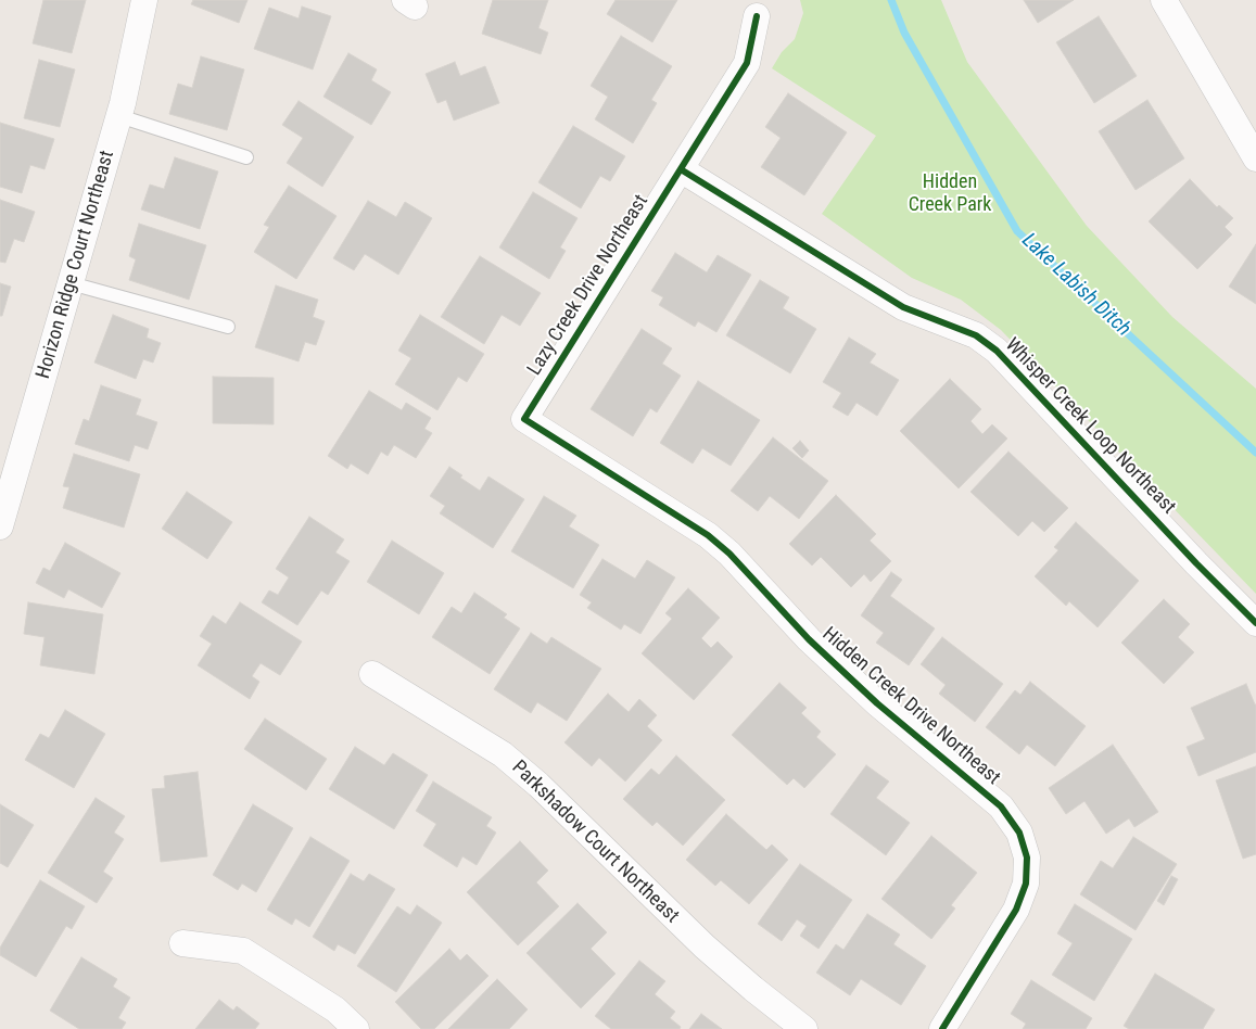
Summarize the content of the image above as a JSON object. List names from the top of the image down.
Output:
{
  "streets": {
    "street": [
      "Horizon Ridge Court Northeast",
      "Lazy Creek Drive Northeast",
      "Whisper Creek Loop Northeast",
      "Hidden Creek Drive Northeast",
      "Parkshadow Court Northeast"
    ]
  },
  "crossings": [
    ["Lazy Creek Drive Northeast", "Whisper Creek Loop Northeast"],
    ["Lazy Creek Drive Northeast", "Hidden Creek Drive Northeast"]
  ],
  "water": ["Lake Labish Ditch"],
  "parks": ["Hidden Creek Park"]
}
